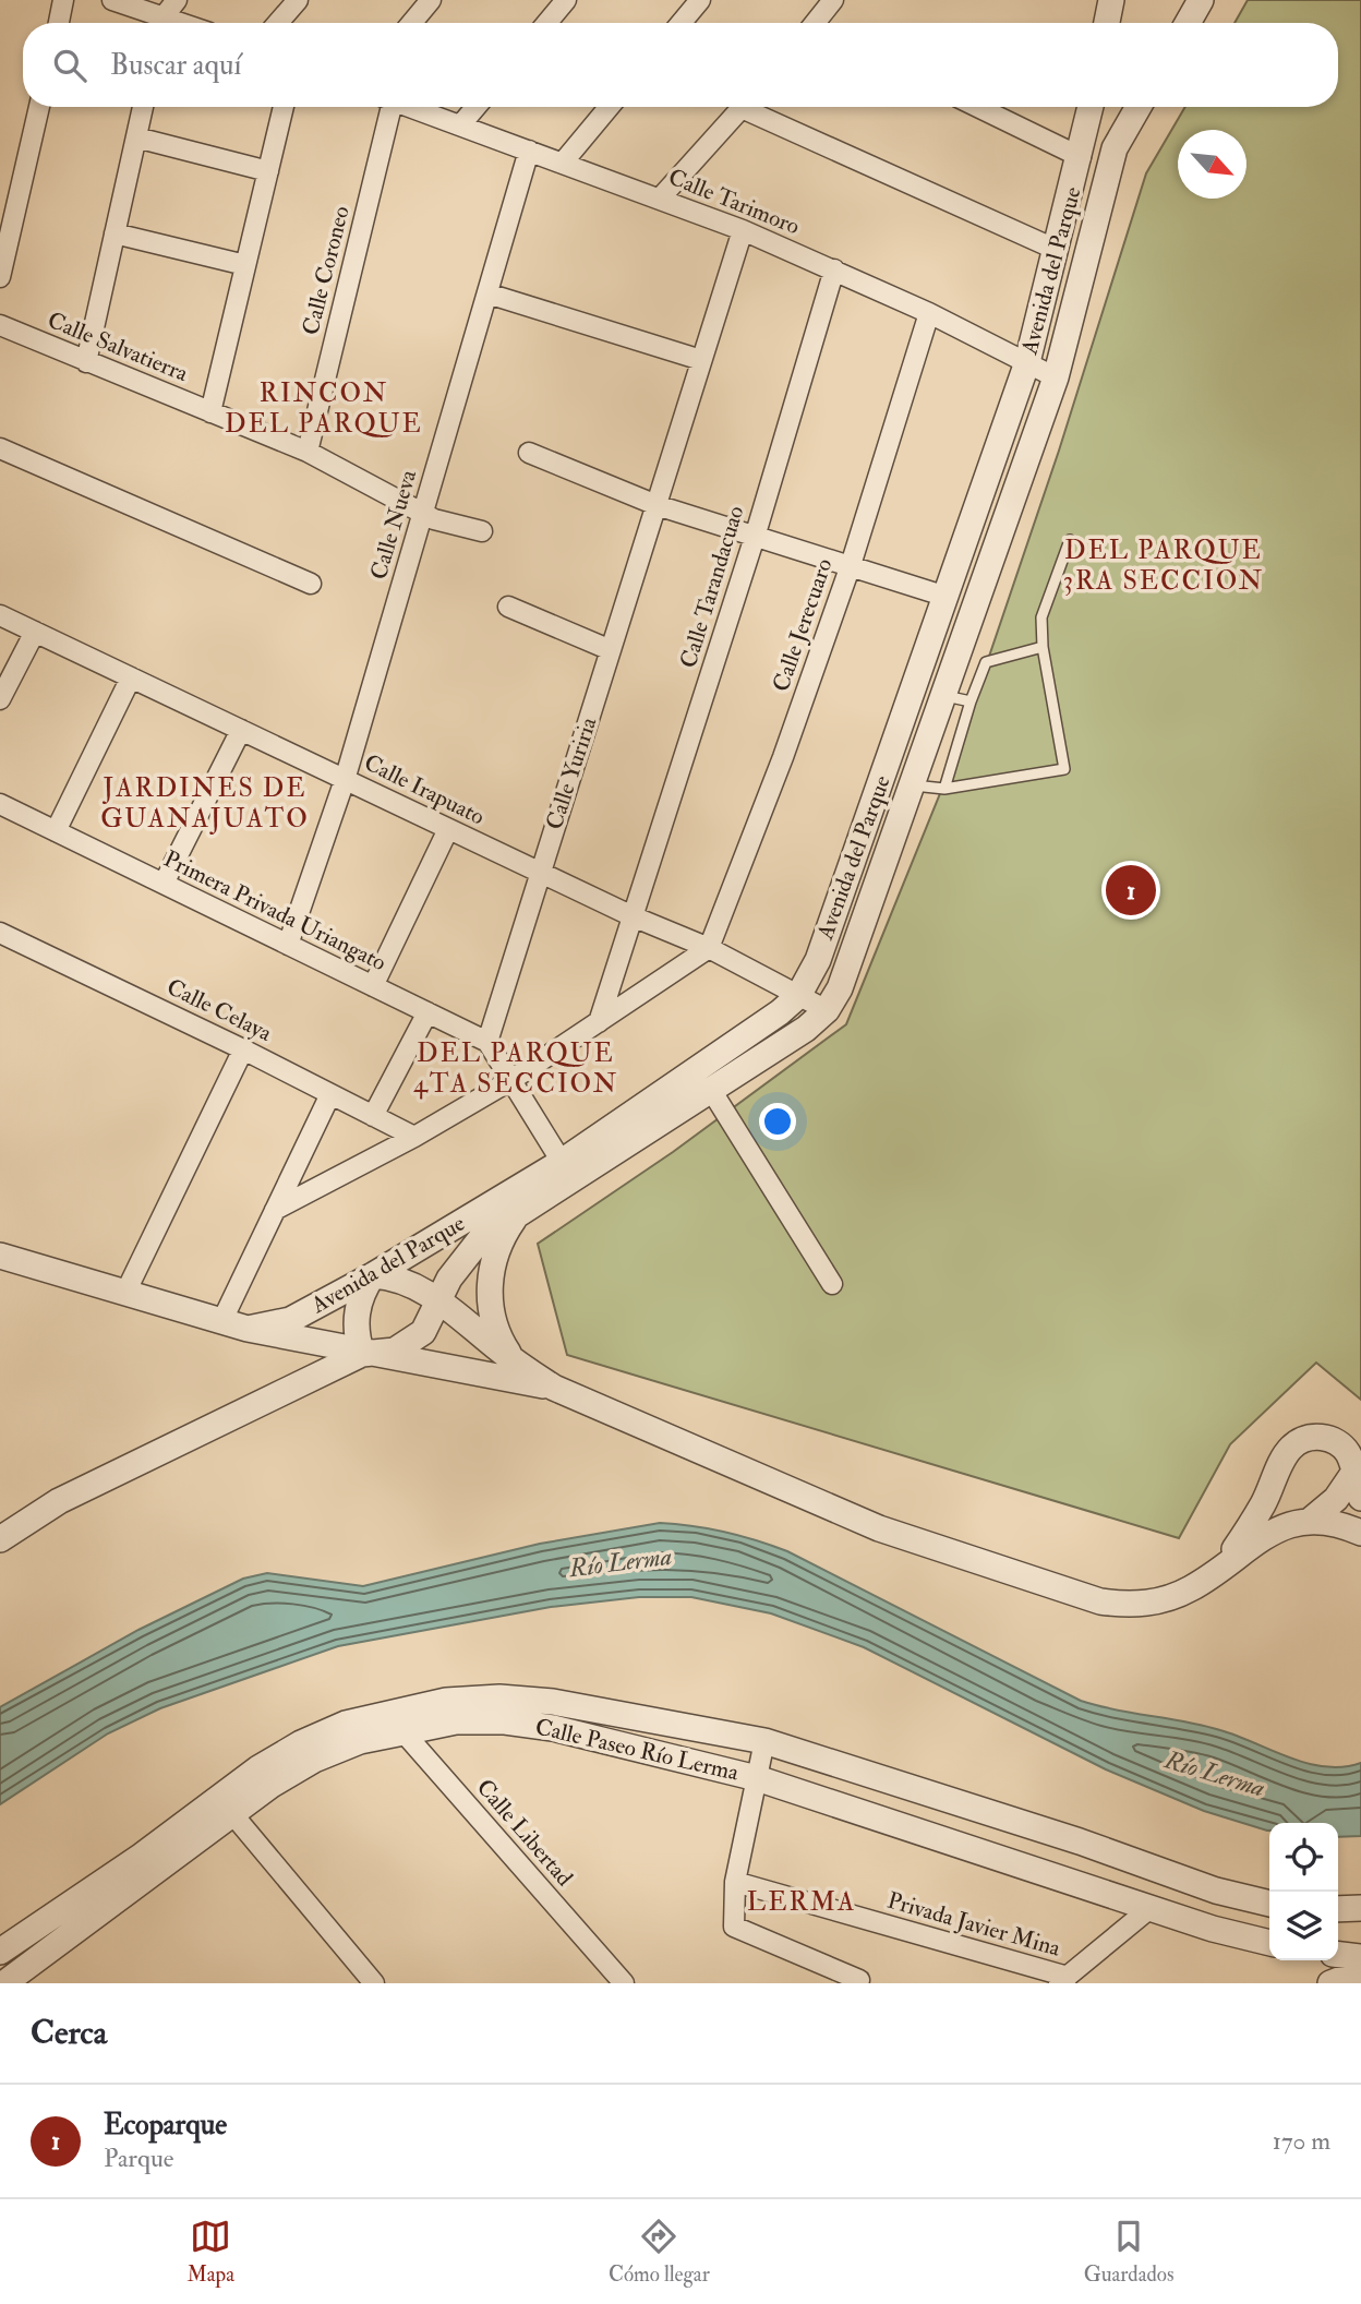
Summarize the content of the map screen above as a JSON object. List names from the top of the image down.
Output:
{
  "streets": {
    "street": [
      "Calle Tarimoro",
      "Calle Coroneo",
      "Avenida del Parque",
      "Calle Salvatierra",
      "Calle Nueva",
      "Calle Tarandacuao",
      "Calle Jerecuaro",
      "Calle Yuriria",
      "Calle Irapuato",
      "Primera Privada Uriangato",
      "Calle Celaya",
      "Calle Paseo Río Lerma",
      "Calle Libertad",
      "Privada Javier Mina"
    ]
  },
  "crossings": [
    ["Calle Tarimoro", "Avenida del Parque"],
    ["Calle Tarimoro", "Calle Nueva"],
    ["Calle Tarimoro", "Calle Tarandacuao"],
    ["Calle Tarimoro", "Calle Jerecuaro"],
    ["Calle Tarimoro", "Calle Yuriria"],
    ["Calle Coroneo", "Calle Salvatierra"],
    ["Avenida del Parque", "Calle Irapuato"],
    ["Calle Salvatierra", "Calle Nueva"],
    ["Calle Nueva", "Calle Irapuato"],
    ["Calle Nueva", "Primera Privada Uriangato"],
    ["Calle Tarandacuao", "Calle Irapuato"],
    ["Calle Jerecuaro", "Calle Irapuato"],
    ["Calle Yuriria", "Calle Irapuato"],
    ["Calle Yuriria", "Primera Privada Uriangato"],
    ["Calle Paseo Río Lerma", "Calle Libertad"],
    ["Calle Paseo Río Lerma", "Privada Javier Mina"]
  ],
  "districts": [
    "RINCON DEL PARQUE",
    "DEL PARQUE 3RA SECCION",
    "JARDINES DE GUANAJUATO",
    "DEL PARQUE 4TA SECCION",
    "LERMA"
  ],
  "water": ["Río Lerma"],
  "north": "bottom right",
  "page": {
    "search": "Buscar aquí",
    "pins": "1",
    "heading": "Cerca",
    "list": [
      {
        "mark": "1",
        "name": "Ecoparque",
        "note": "Parque",
        "value": "170 m"
      }
    ],
    "nav": ["Mapa", "Cómo llegar", "Guardados"]
  }
}
